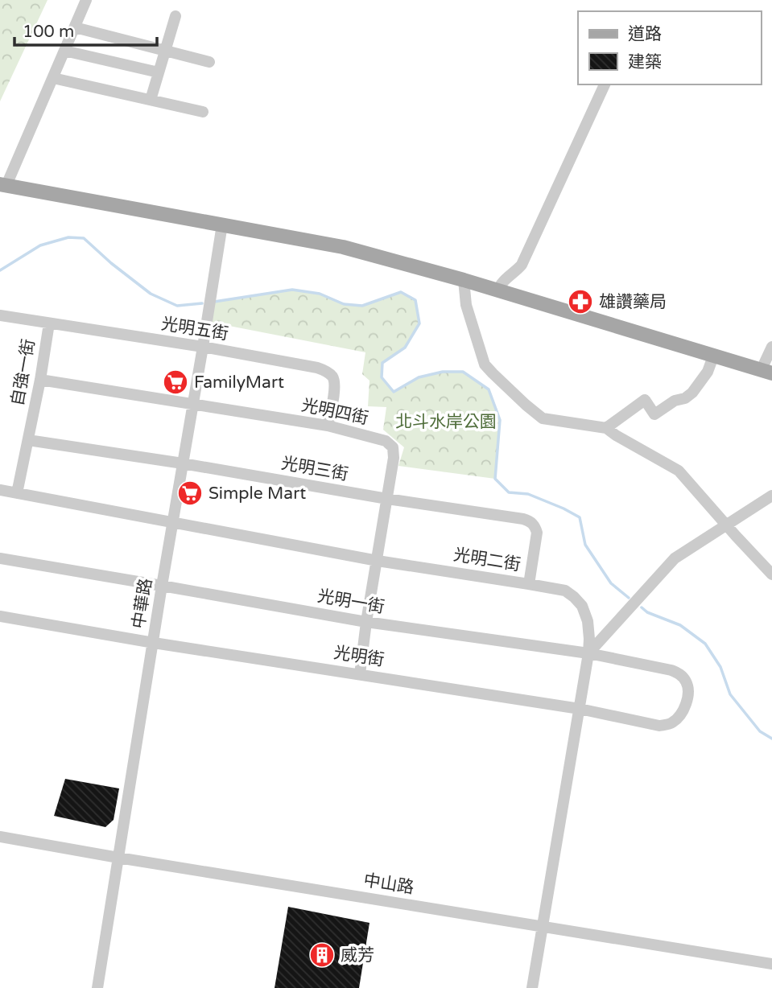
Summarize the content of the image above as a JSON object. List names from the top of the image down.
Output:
{
  "streets": {
    "street": [
      "光明五街",
      "自強一街",
      "光明四街",
      "光明三街",
      "光明二街",
      "光明一街",
      "中華路",
      "光明街",
      "中山路"
    ]
  },
  "crossings": [
    ["光明五街", "自強一街"],
    ["光明五街", "光明四街"],
    ["光明五街", "中華路"],
    ["自強一街", "光明四街"],
    ["自強一街", "光明三街"],
    ["自強一街", "光明二街"],
    ["光明四街", "光明三街"],
    ["光明四街", "光明二街"],
    ["光明四街", "光明一街"],
    ["光明四街", "中華路"],
    ["光明四街", "光明街"],
    ["光明三街", "光明二街"],
    ["光明三街", "中華路"],
    ["光明二街", "光明一街"],
    ["光明二街", "中華路"],
    ["光明二街", "光明街"],
    ["光明二街", "中山路"],
    ["光明一街", "中華路"],
    ["光明一街", "光明街"],
    ["中華路", "光明街"],
    ["中華路", "中山路"]
  ],
  "parks": ["北斗水岸公園"],
  "places": {
    "pharmacy": ["雄讚藥局"],
    "supermarket": ["FamilyMart", "Simple Mart"],
    "building": ["威芳"]
  },
  "legend": ["道路", "建築"],
  "scale_bar": "100 m"
}
